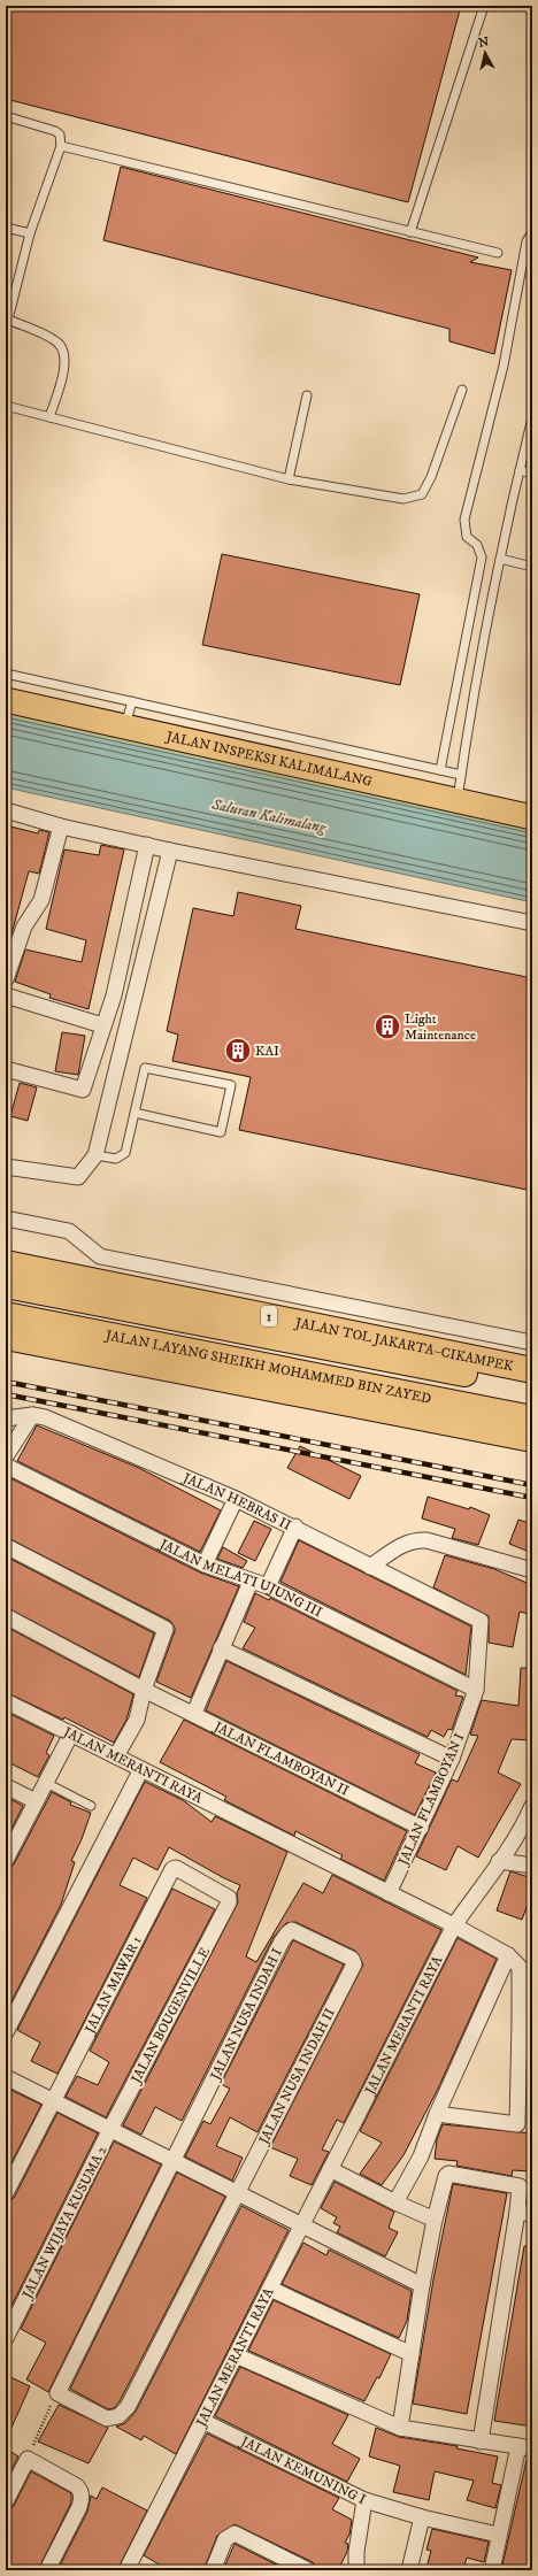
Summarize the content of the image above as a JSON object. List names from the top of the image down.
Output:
{
  "streets": {
    "highway": ["1", "JALAN TOL JAKARTA–CIKAMPEK", "JALAN LAYANG SHEIKH MOHAMMED BIN ZAYED"],
    "main road": ["JALAN INSPEKSI KALIMALANG"],
    "street": [
      "JALAN HEBRAS II",
      "JALAN MELATI UJUNG III",
      "JALAN FLAMBOYAN II",
      "JALAN MERANTI RAYA",
      "JALAN FLAMBOYAN I",
      "JALAN MAWAR 1",
      "JALAN NUSA INDAH I",
      "JALAN BOUGENVILLE",
      "JALAN NUSA INDAH II",
      "JALAN WIJAYA KUSUMA 2",
      "JALAN KEMUNING I"
    ]
  },
  "crossings": [
    ["JALAN HEBRAS II", "JALAN FLAMBOYAN I"],
    ["JALAN MELATI UJUNG III", "JALAN FLAMBOYAN I"],
    ["JALAN FLAMBOYAN II", "JALAN FLAMBOYAN I"],
    ["JALAN MERANTI RAYA", "JALAN FLAMBOYAN I"],
    ["JALAN MERANTI RAYA", "JALAN KEMUNING I"],
    ["JALAN MAWAR 1", "JALAN BOUGENVILLE"],
    ["JALAN NUSA INDAH I", "JALAN NUSA INDAH II"],
    ["JALAN BOUGENVILLE", "JALAN WIJAYA KUSUMA 2"]
  ],
  "water": ["Saluran Kalimalang"],
  "places": {
    "building": ["Light Maintenance", "KAI"]
  },
  "north": "top"
}
